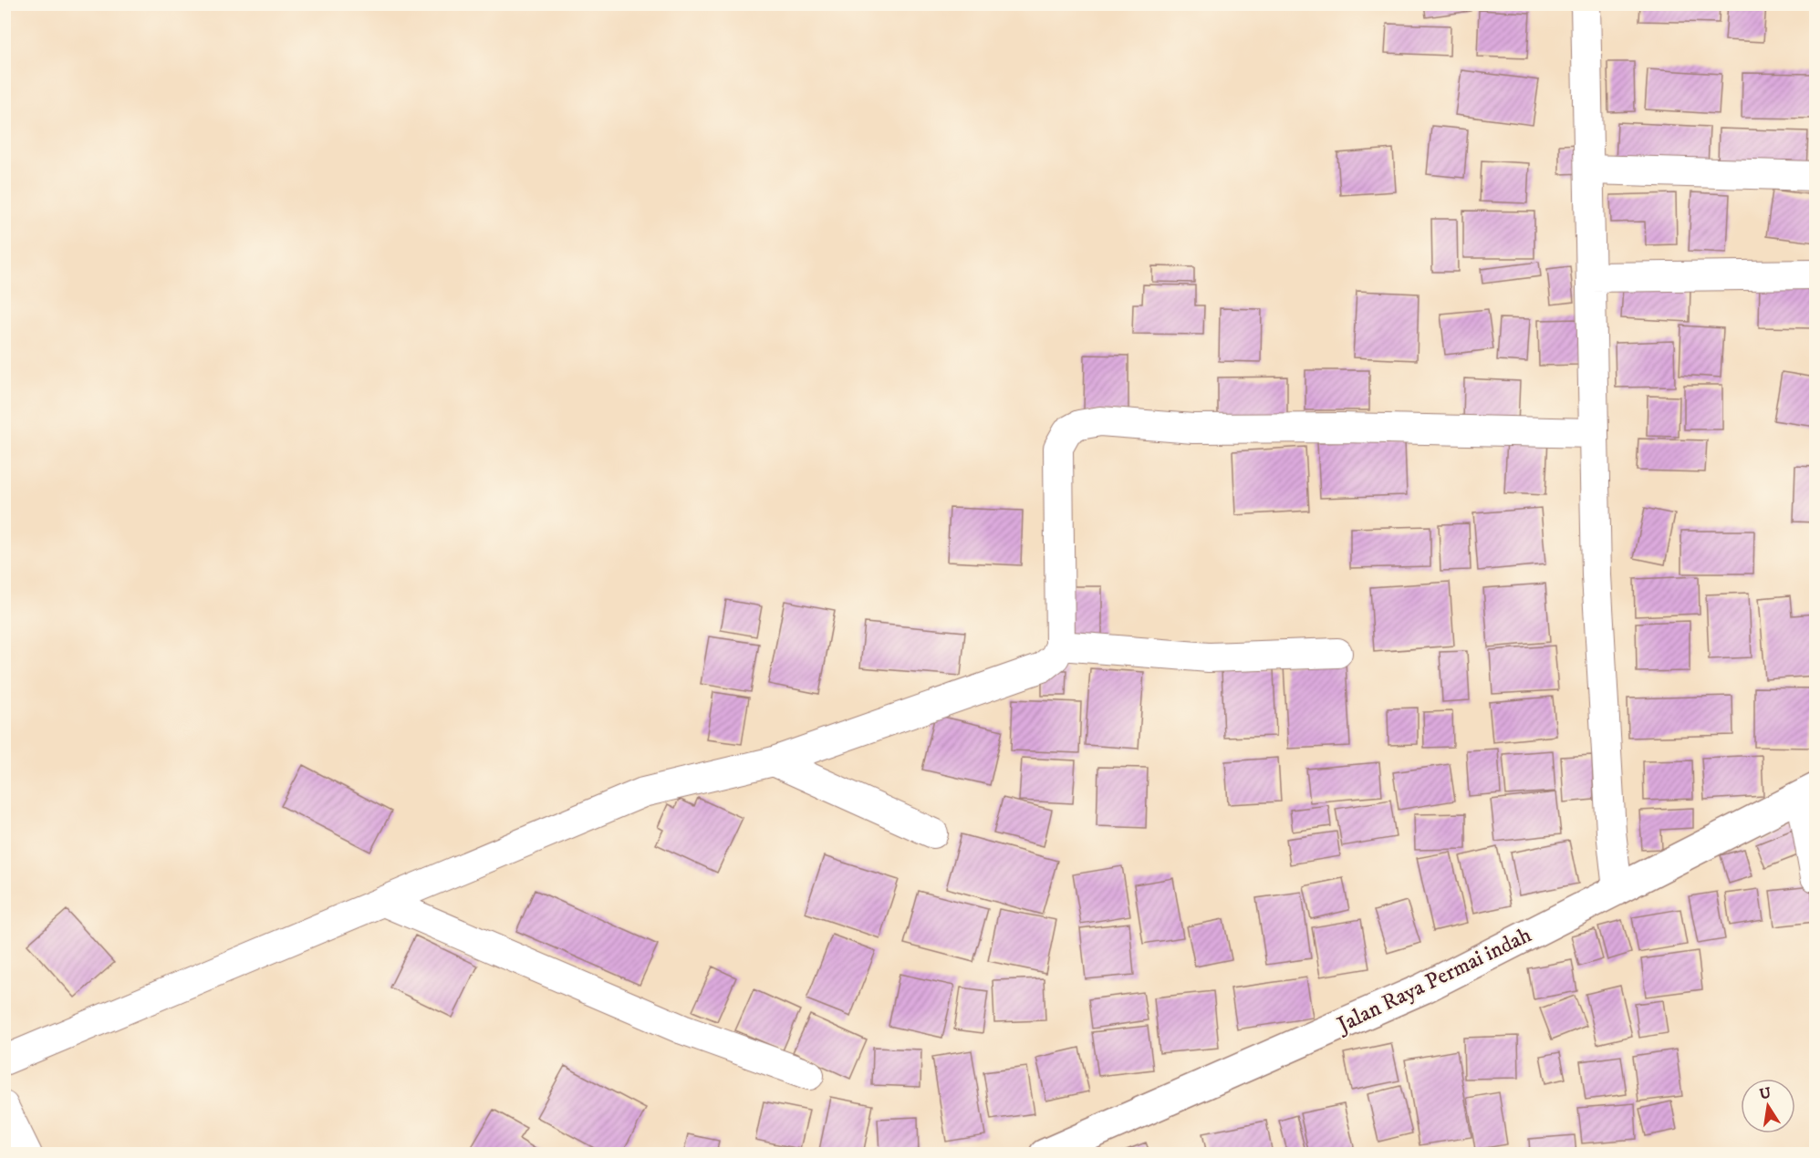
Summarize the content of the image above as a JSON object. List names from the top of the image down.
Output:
{
  "streets": {
    "main road": ["Jalan Raya Permai indah"]
  },
  "north": "top"
}
